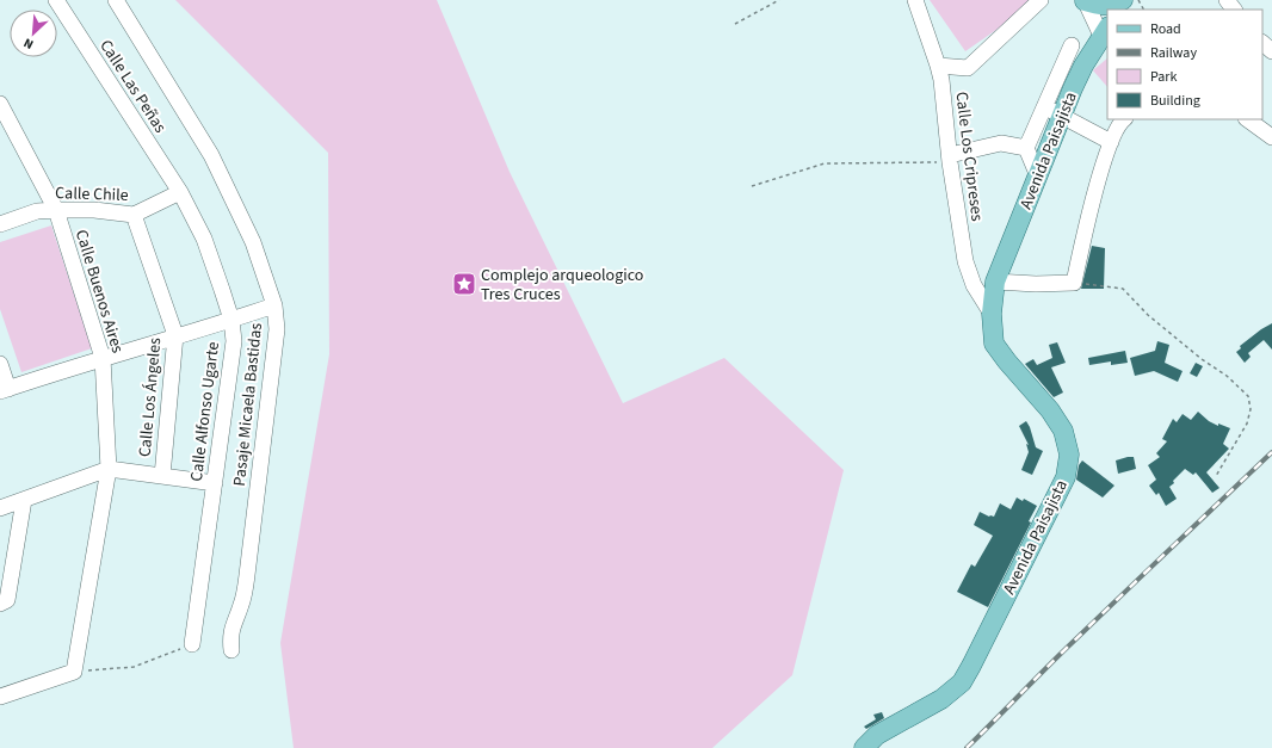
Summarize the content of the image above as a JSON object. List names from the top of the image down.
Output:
{
  "streets": {
    "main road": ["Avenida Paisajista"],
    "street": [
      "Calle Las Peñas",
      "Calle Los Cripreses",
      "Calle Chile",
      "Calle Buenos Aires",
      "Calle Los Ángeles",
      "Pasaje Micaela Bastidas",
      "Calle Alfonso Ugarte"
    ]
  },
  "crossings": [
    ["Calle Las Peñas", "Calle Chile"],
    ["Calle Las Peñas", "Calle Alfonso Ugarte"],
    ["Avenida Paisajista", "Calle Los Cripreses"],
    ["Calle Chile", "Calle Buenos Aires"],
    ["Calle Chile", "Calle Los Ángeles"],
    ["Calle Chile", "Calle Alfonso Ugarte"]
  ],
  "places": {
    "place": ["Complejo arqueologico Tres Cruces"]
  },
  "legend": [
    "Road",
    "Railway",
    "Park",
    "Building"
  ],
  "north": "bottom left"
}
